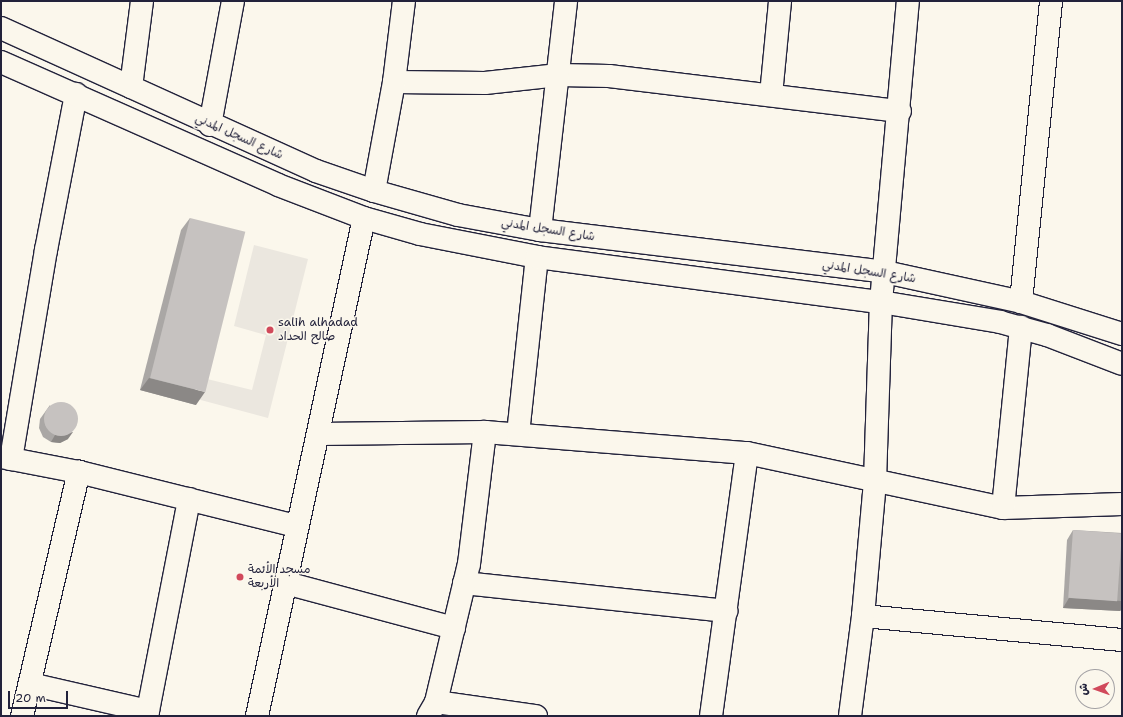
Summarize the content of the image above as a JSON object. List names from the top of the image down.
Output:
{
  "streets": {
    "street": ["شارع السجل المدني"]
  },
  "places": ["salih alhadad صالح الحداد", "مسجد الأئمة الأربعة"],
  "scale_bar": "20 m",
  "north": "left"
}
